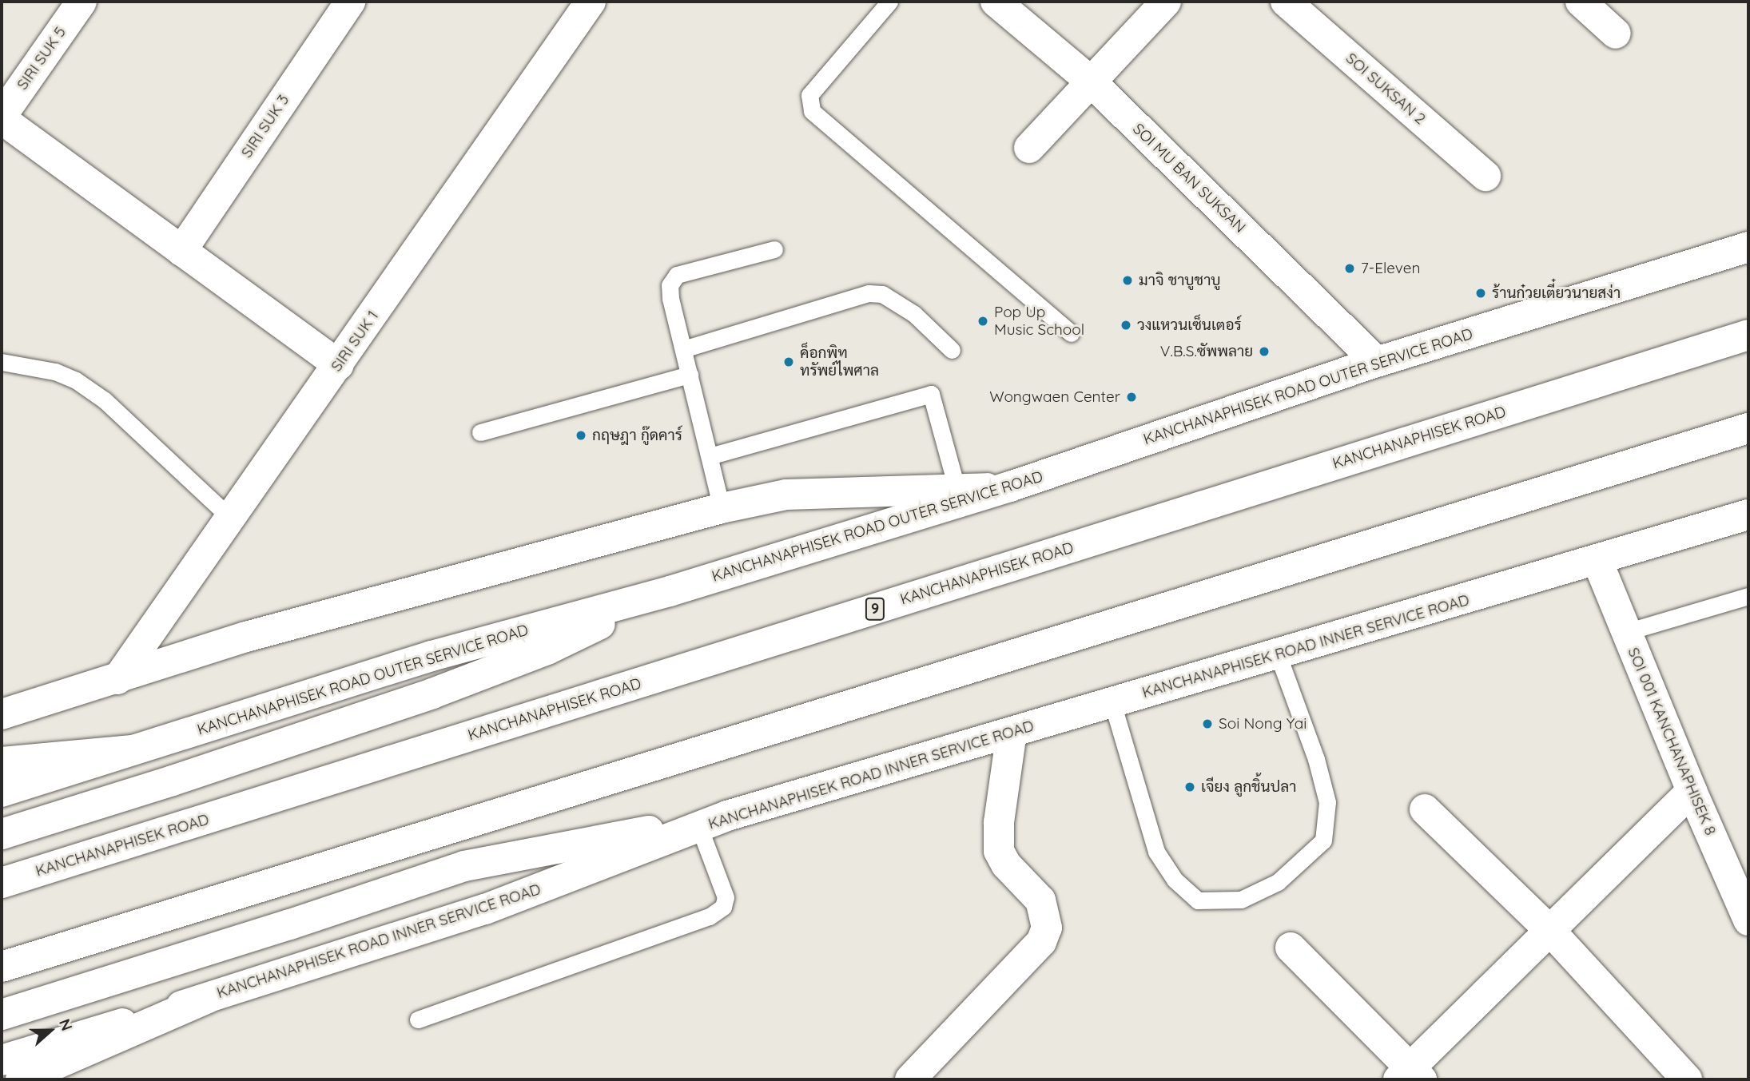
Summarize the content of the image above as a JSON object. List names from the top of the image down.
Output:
{
  "streets": {
    "main road": [
      "SIRI SUK 5",
      "SOI SUKSAN 2",
      "SIRI SUK 3",
      "SOI MU BAN SUKSAN",
      "SIRI SUK 1",
      "KANCHANAPHISEK ROAD OUTER SERVICE ROAD",
      "KANCHANAPHISEK ROAD",
      "9",
      "KANCHANAPHISEK ROAD INNER SERVICE ROAD",
      "SOI 001 KANCHANAPHISEK 8"
    ]
  },
  "crossings": [
    ["SOI MU BAN SUKSAN", "KANCHANAPHISEK ROAD OUTER SERVICE ROAD"],
    ["KANCHANAPHISEK ROAD INNER SERVICE ROAD", "SOI 001 KANCHANAPHISEK 8"]
  ],
  "places": [
    "7-Eleven",
    "มาจิ ชาบูชาบู",
    "ร้านก๋วยเตี๋ยวนายสง่า",
    "Pop Up Music School",
    "วงแหวนเซ็นเตอร์",
    "V.B.S.ซัพพลาย",
    "ค็อกพิท ทรัพย์ไพศาล",
    "Wongwaen Center",
    "กฤษฎา กู๊ดคาร์",
    "Soi Nong Yai",
    "เจียง ลูกชิ้นปลา"
  ],
  "north": "right"
}
